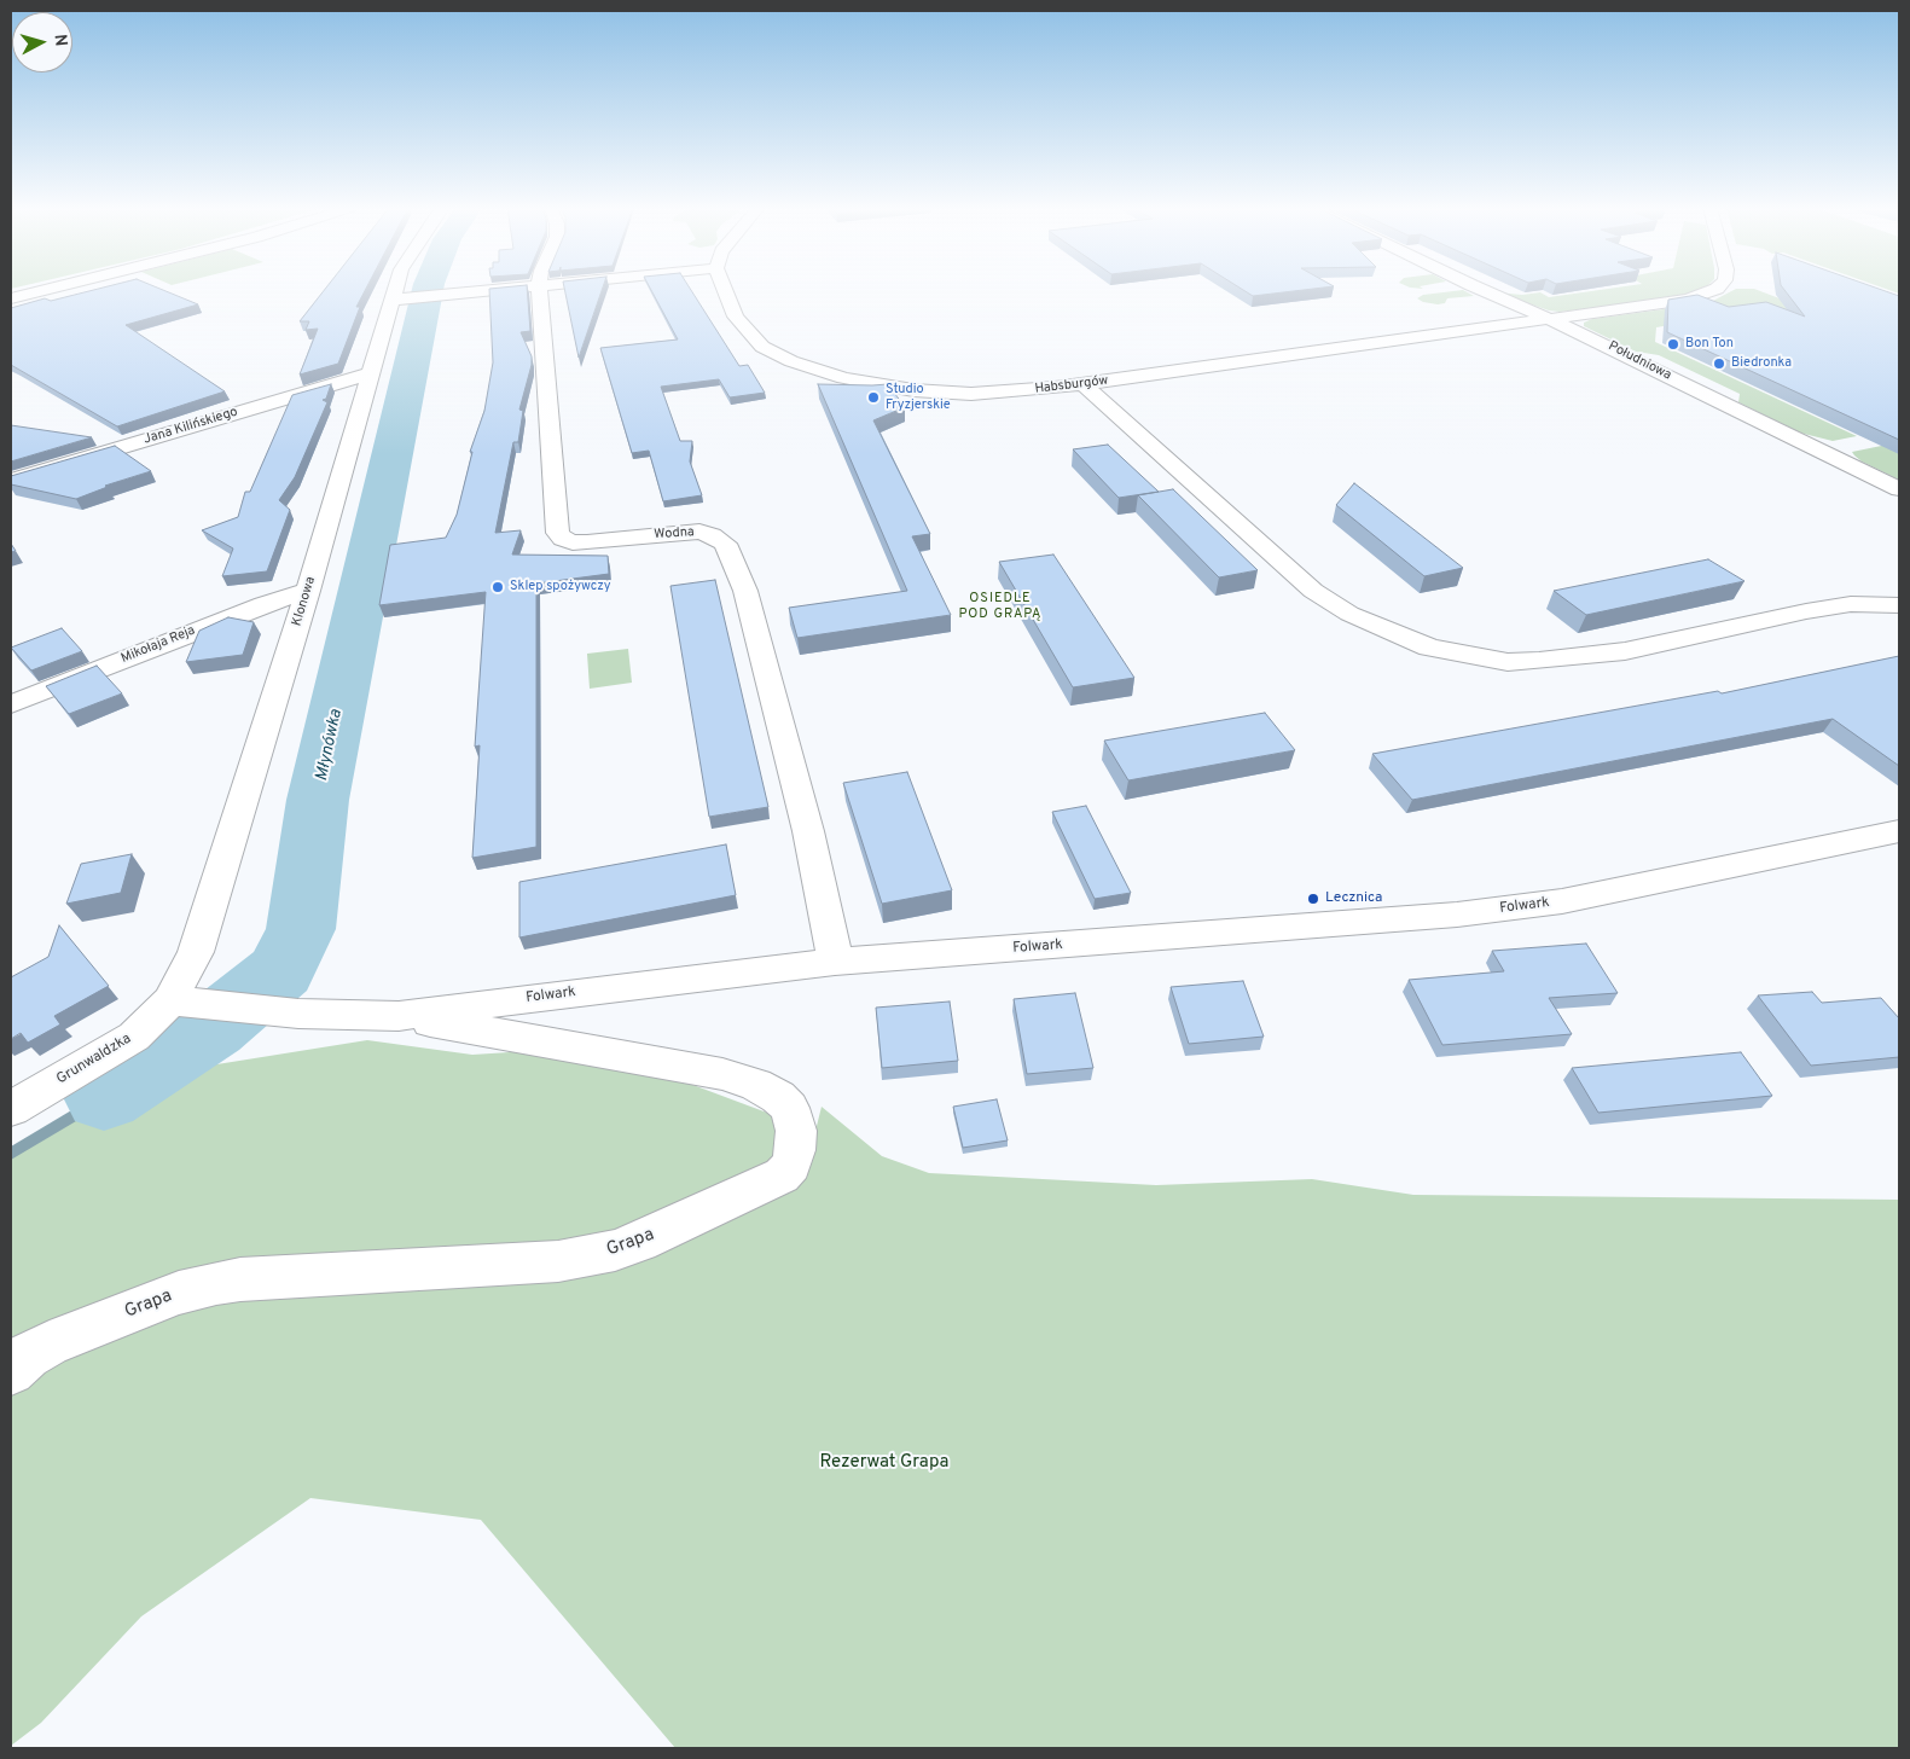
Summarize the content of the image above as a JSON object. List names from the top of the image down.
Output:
{
  "streets": {
    "street": [
      "Południowa",
      "Habsburgów",
      "Jana Kilińskiego",
      "Wodna",
      "Klonowa",
      "Mikołaja Reja",
      "Folwark",
      "Grunwaldzka",
      "Grapa"
    ]
  },
  "crossings": [
    ["Południowa", "Habsburgów"],
    ["Jana Kilińskiego", "Klonowa"],
    ["Wodna", "Folwark"],
    ["Klonowa", "Mikołaja Reja"],
    ["Klonowa", "Folwark"],
    ["Klonowa", "Grunwaldzka"],
    ["Folwark", "Grunwaldzka"],
    ["Folwark", "Grapa"]
  ],
  "districts": ["OSIEDLE POD GRAPĄ"],
  "water": ["Młynówka"],
  "parks": ["Rezerwat Grapa"],
  "places": [
    "Bon Ton",
    "Biedronka",
    "Studio Fryzjerskie",
    "Sklep spożywczy",
    "Lecznica"
  ],
  "north": "right"
}
